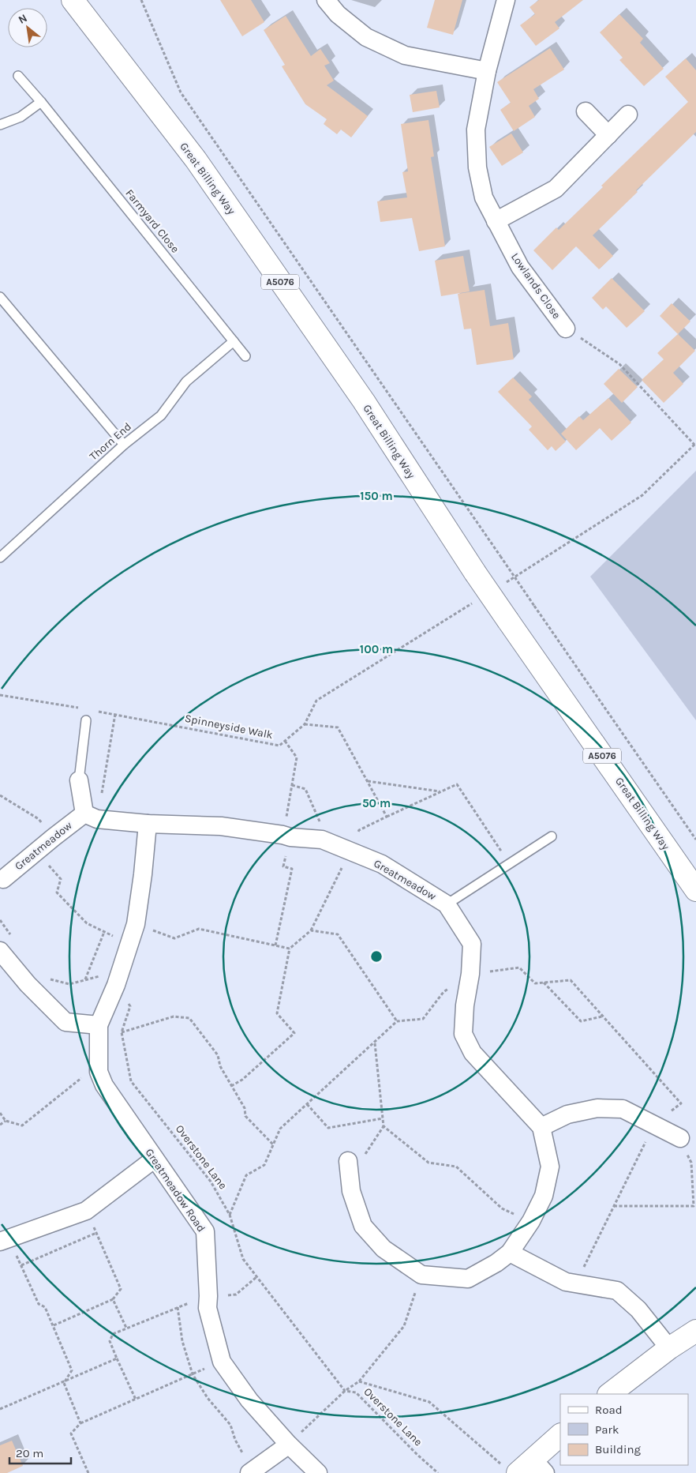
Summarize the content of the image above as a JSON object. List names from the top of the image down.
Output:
{
  "streets": {
    "main road": ["Great Billing Way", "A5076"],
    "street": ["Lowlands Close", "Greatmeadow", "Greatmeadow Road"],
    "lane": ["Farmyard Close", "Thorn End"],
    "path": ["Spinneyside Walk", "Overstone Lane"]
  },
  "crossings": [
    ["Farmyard Close", "Thorn End"],
    ["Greatmeadow", "Greatmeadow Road"],
    ["Overstone Lane", "Greatmeadow Road"]
  ],
  "legend": ["Road", "Park", "Building"],
  "scale_bar": "20 m",
  "north": "top left",
  "rings": ["150 m", "100 m", "50 m"]
}
